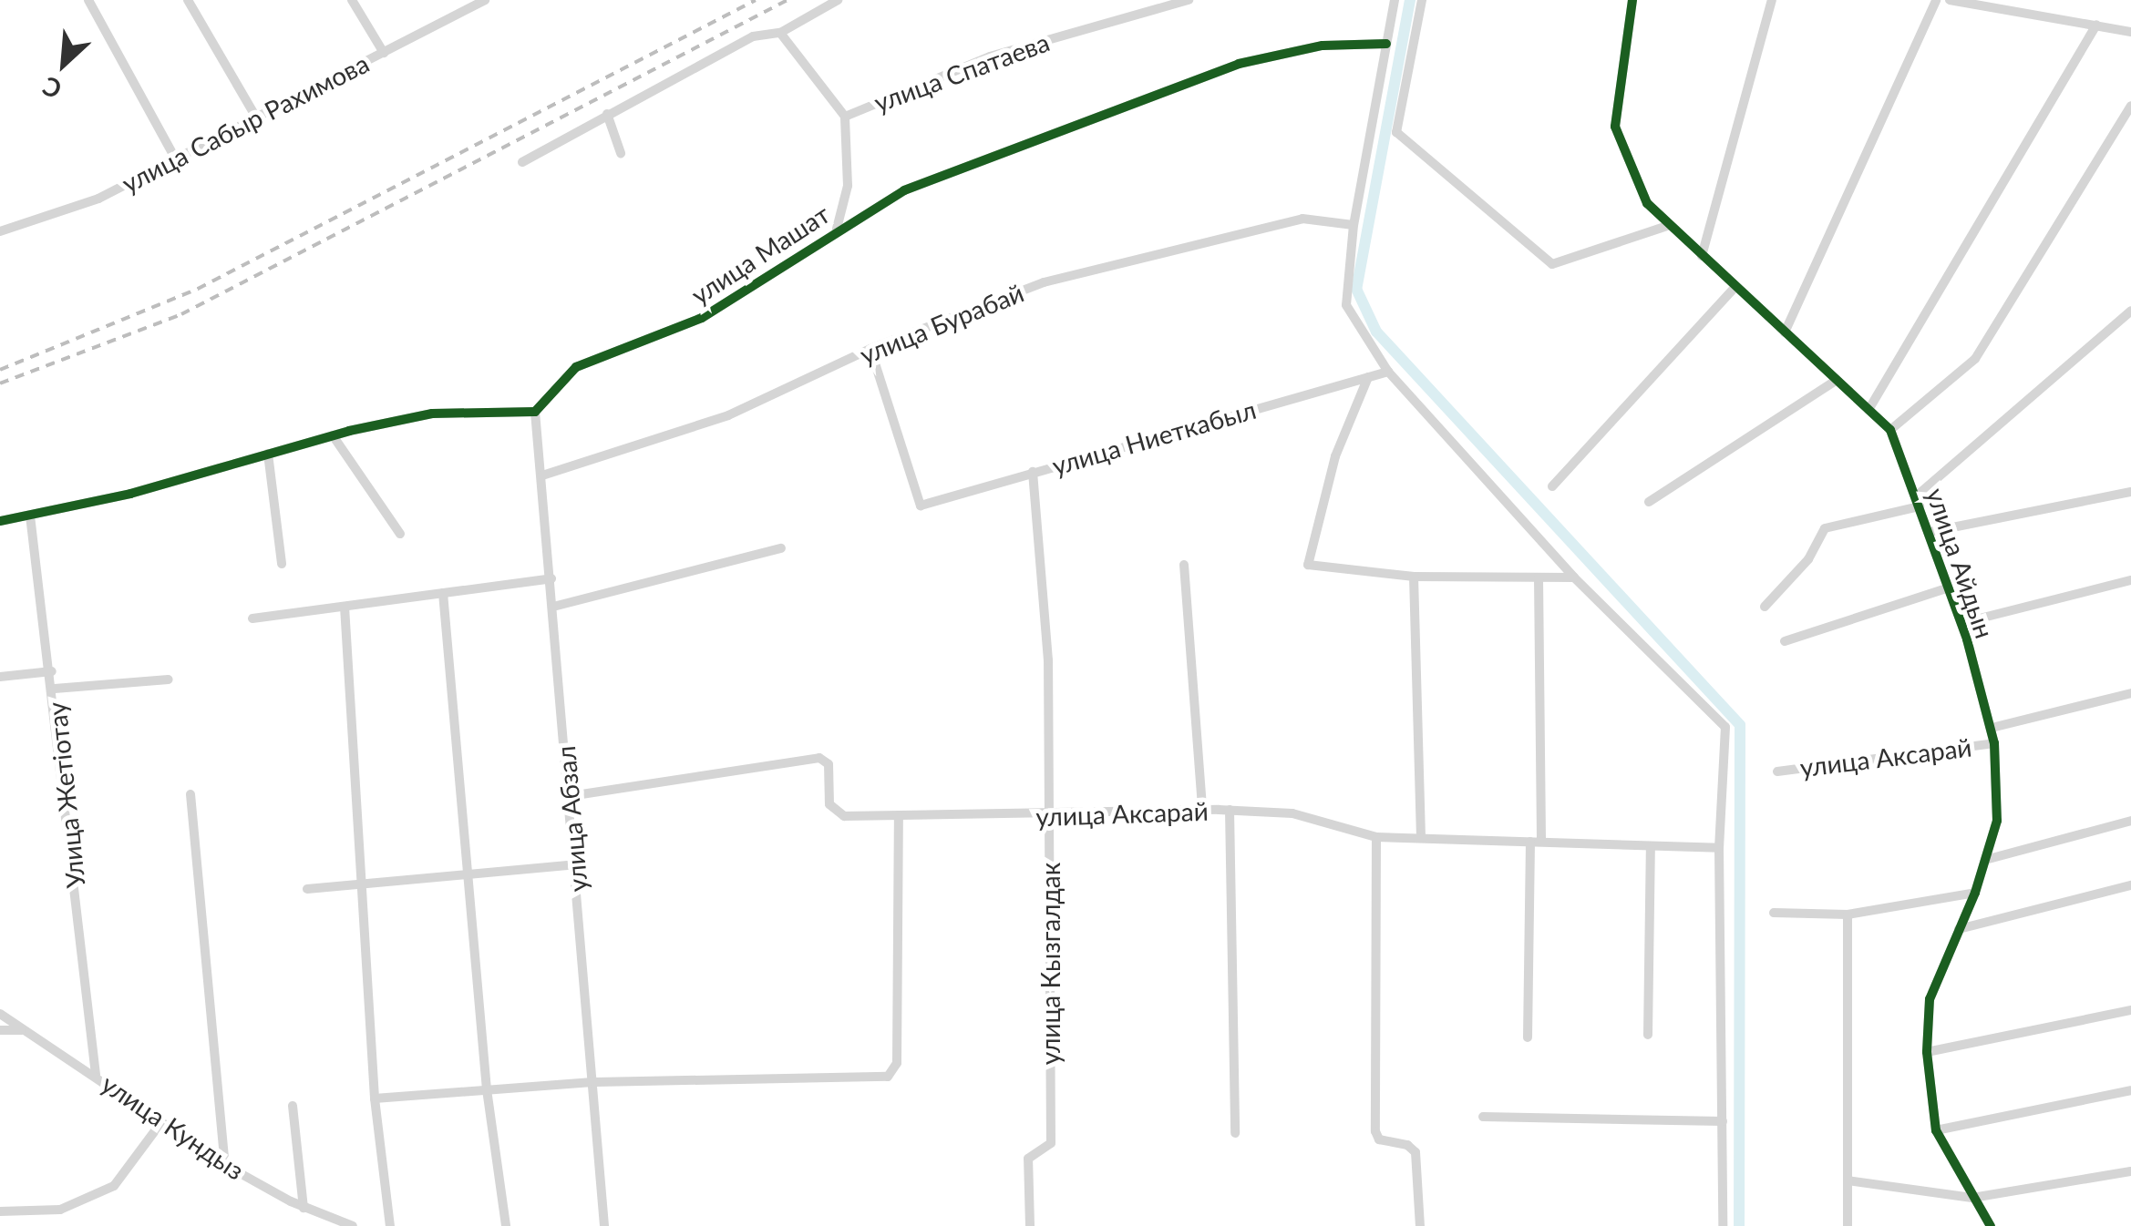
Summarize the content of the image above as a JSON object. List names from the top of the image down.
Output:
{
  "streets": {
    "street": [
      "улица Спатаева",
      "улица Сабыр Рахимова",
      "улица Машат",
      "улица Бурабай",
      "улица Ниеткабыл",
      "улица Айдын",
      "улица Аксарай",
      "Улица Жетіотау",
      "улица Абзал",
      "улица Кызгалдак",
      "улица Кундыз"
    ]
  },
  "crossings": [
    ["улица Спатаева", "улица Машат"],
    ["улица Машат", "улица Абзал"],
    ["улица Бурабай", "улица Ниеткабыл"],
    ["улица Бурабай", "улица Абзал"],
    ["улица Ниеткабыл", "улица Кызгалдак"],
    ["улица Айдын", "улица Аксарай"],
    ["улица Аксарай", "улица Абзал"],
    ["улица Аксарай", "улица Кызгалдак"],
    ["Улица Жетіотау", "улица Кундыз"]
  ],
  "north": "bottom left"
}
